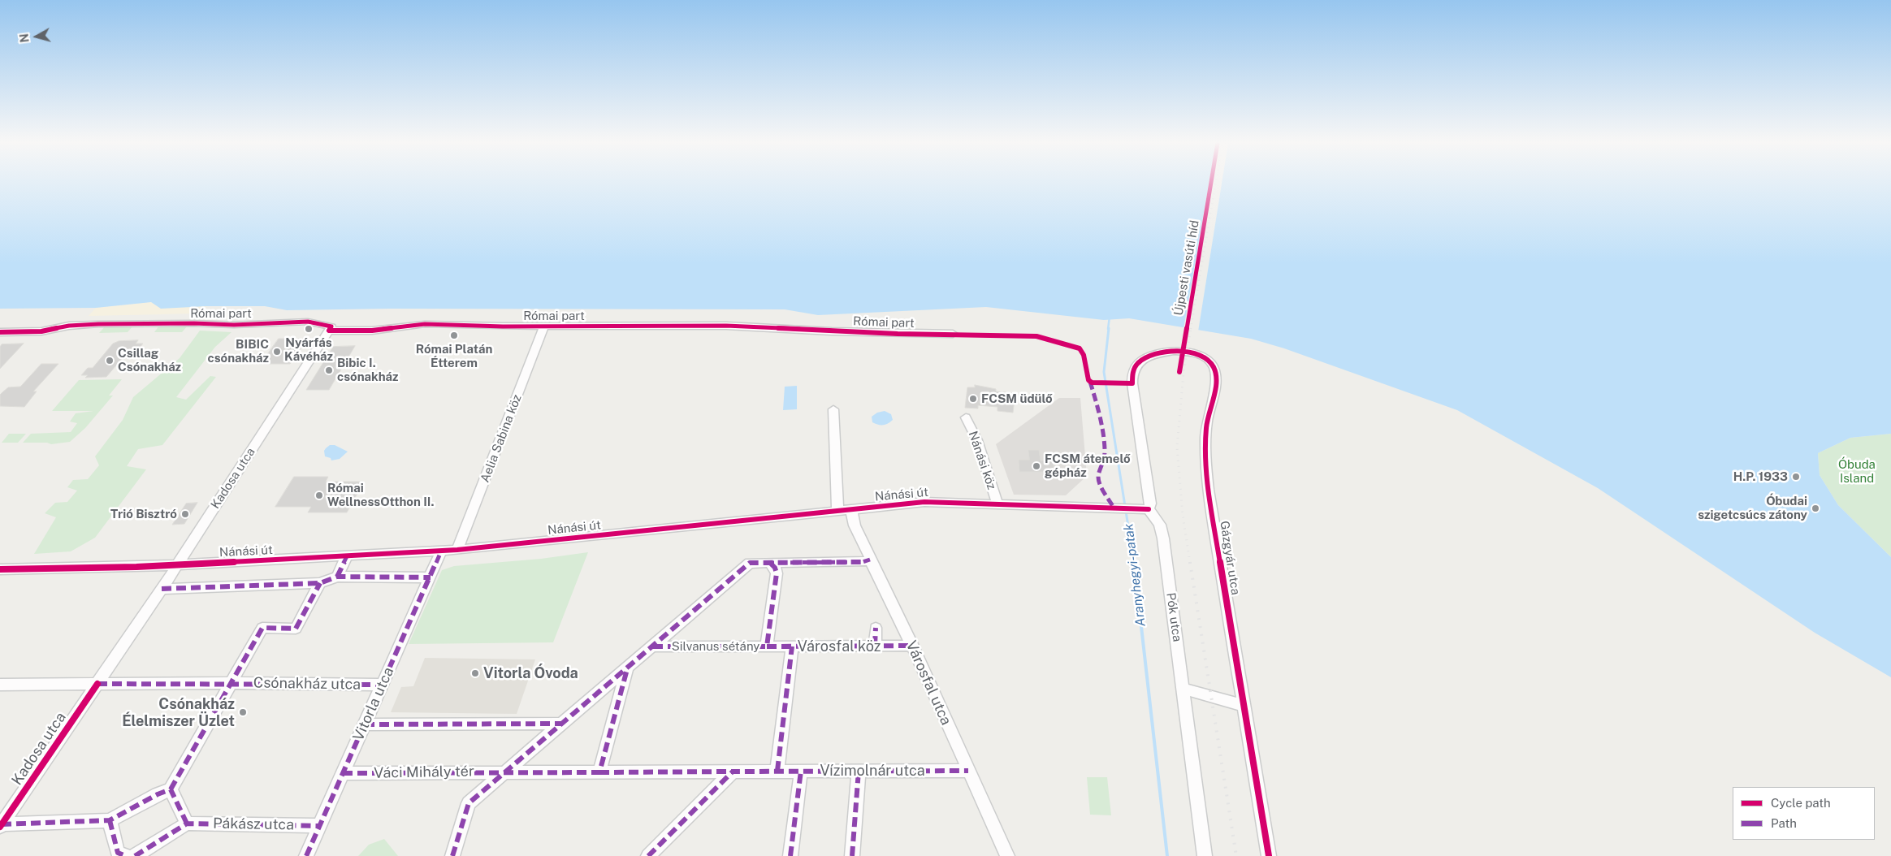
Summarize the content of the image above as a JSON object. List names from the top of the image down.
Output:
{
  "streets": {
    "street": [
      "Római part",
      "Aelia Sabina köz",
      "Nánási köz",
      "Kadosa utca",
      "Nánási út",
      "Gázgyár utca",
      "Pók utca",
      "Silvanus sétány",
      "Városfal köz",
      "Városfal utca",
      "Csónakház utca",
      "Vitorla utca",
      "Vízimolnár utca",
      "Váci Mihály tér",
      "Pákász utca"
    ],
    "cycle path": ["Újpesti vasúti híd"]
  },
  "crossings": [
    ["Római part", "Aelia Sabina köz"],
    ["Római part", "Kadosa utca"],
    ["Aelia Sabina köz", "Nánási út"],
    ["Nánási köz", "Nánási út"],
    ["Kadosa utca", "Nánási út"],
    ["Kadosa utca", "Csónakház utca"],
    ["Nánási út", "Gázgyár utca"],
    ["Nánási út", "Pók utca"],
    ["Nánási út", "Városfal utca"],
    ["Nánási út", "Vitorla utca"],
    ["Gázgyár utca", "Pók utca"],
    ["Silvanus sétány", "Városfal köz"],
    ["Silvanus sétány", "Városfal utca"],
    ["Silvanus sétány", "Váci Mihály tér"],
    ["Városfal köz", "Városfal utca"],
    ["Városfal utca", "Vízimolnár utca"],
    ["Csónakház utca", "Vitorla utca"],
    ["Vitorla utca", "Váci Mihály tér"],
    ["Vitorla utca", "Pákász utca"]
  ],
  "water": ["Aranyhegyi-patak"],
  "parks": ["Óbuda Island"],
  "places": [
    "Nyárfás Kávéház",
    "Római Platán Étterem",
    "BIBIC csónakház",
    "Csillag Csónakház",
    "Bibic I. csónakház",
    "FCSM üdülő",
    "FCSM átemelő gépház",
    "H.P. 1933",
    "Római WellnessOtthon II.",
    "Óbudai szigetcsúcs zátony",
    "Trió Bisztró",
    "Vitorla Óvoda",
    "Csónakház Élelmiszer Üzlet"
  ],
  "legend": ["Cycle path", "Path"],
  "north": "left"
}
